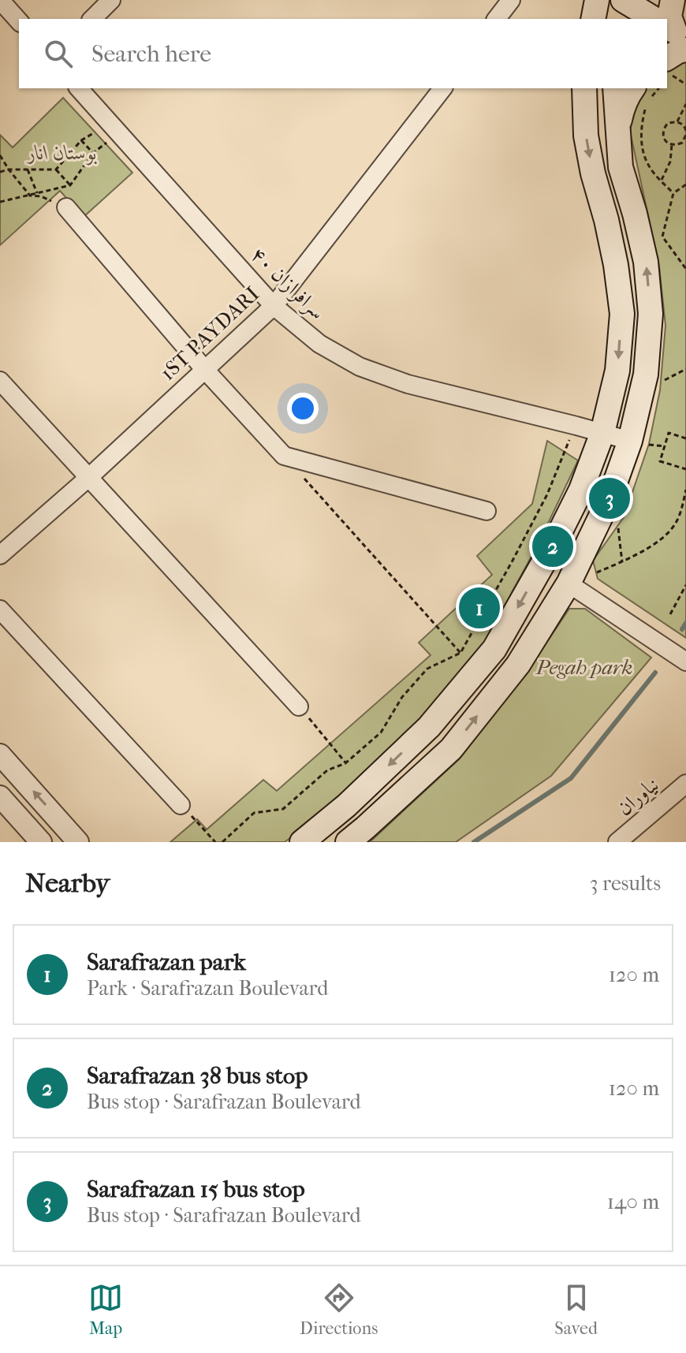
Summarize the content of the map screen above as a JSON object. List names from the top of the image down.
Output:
{
  "streets": {
    "street": ["سرافرازان ۴۰", "1ST PAYDARI", "نیاوران"]
  },
  "crossings": [
    ["سرافرازان ۴۰", "1ST PAYDARI"]
  ],
  "parks": ["بوستان انار", "Pegah park"],
  "page": {
    "search": "Search here",
    "pins": ["3", "2", "1"],
    "heading": ["Nearby", "3 results"],
    "list": [
      {
        "mark": "1",
        "name": "Sarafrazan park",
        "note": "Park · Sarafrazan Boulevard",
        "value": "120 m"
      },
      {
        "mark": "2",
        "name": "Sarafrazan 38 bus stop",
        "note": "Bus stop · Sarafrazan Boulevard",
        "value": "120 m"
      },
      {
        "mark": "3",
        "name": "Sarafrazan 15 bus stop",
        "note": "Bus stop · Sarafrazan Boulevard",
        "value": "140 m"
      }
    ],
    "nav": ["Map", "Directions", "Saved"]
  }
}
